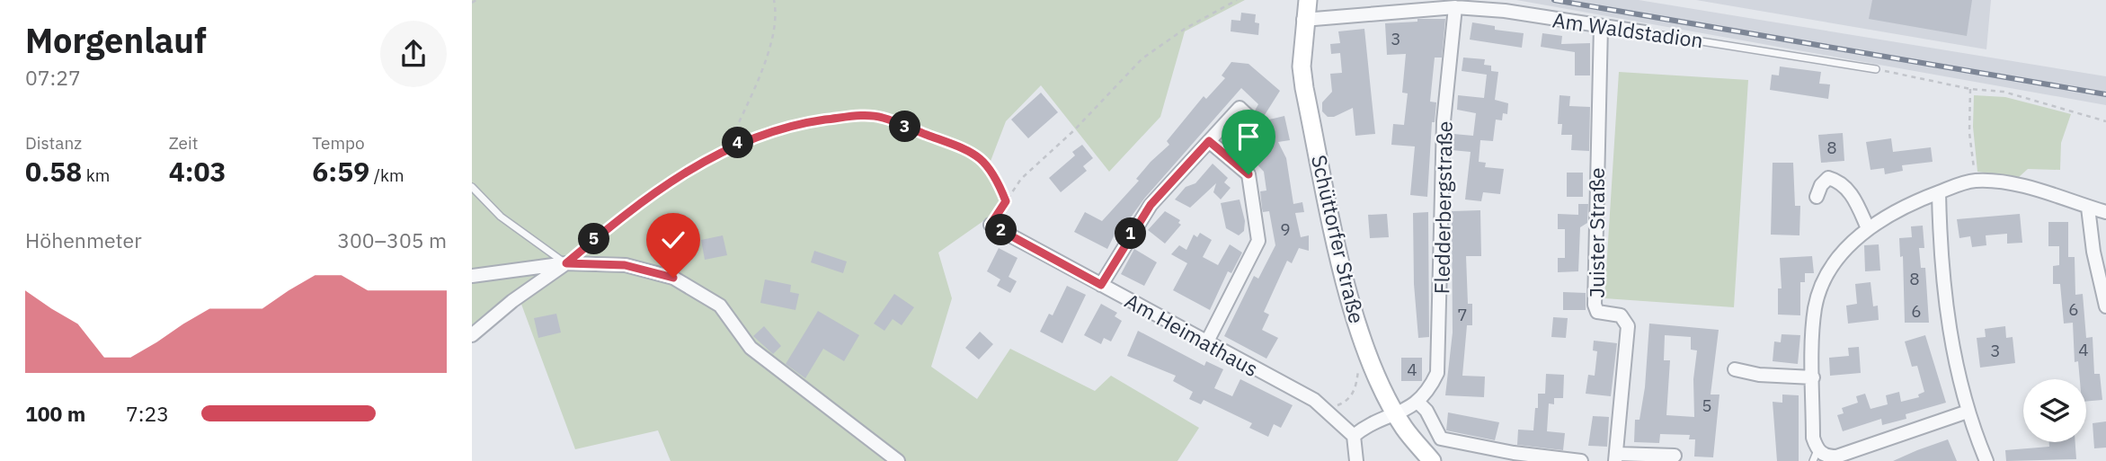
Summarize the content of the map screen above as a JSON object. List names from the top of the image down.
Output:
{
  "streets": {
    "main road": ["Schüttorfer Straße"],
    "street": [
      "Am Waldstadion",
      "Fledderbergstraße",
      "Juister Straße",
      "Am Heimathaus"
    ]
  },
  "crossings": [
    ["Am Waldstadion", "Fledderbergstraße"],
    ["Am Waldstadion", "Juister Straße"],
    ["Am Waldstadion", "Schüttorfer Straße"]
  ],
  "house_numbers": [
    "3",
    "8",
    "9",
    "8",
    "6",
    "6",
    "7",
    "4",
    "3",
    "4",
    "5"
  ],
  "page": {
    "heading": ["Morgenlauf", "07:27"],
    "stats": [
      ["Distanz", "0.58 km"],
      ["Zeit", "4:03"],
      ["Tempo", "6:59 /km"]
    ],
    "pins": [
      "3",
      "4",
      "2",
      "1",
      "5"
    ],
    "chart": ["Höhenmeter", "300–305 m"],
    "list": [
      {
        "name": "100 m",
        "note": "7:23"
      }
    ]
  }
}
